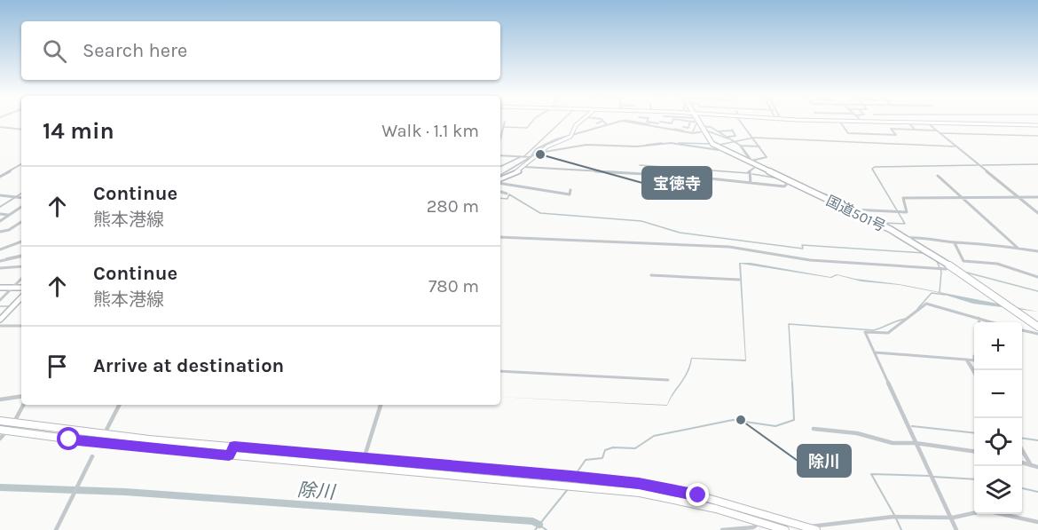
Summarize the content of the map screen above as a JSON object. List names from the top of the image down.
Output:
{
  "streets": {
    "highway": ["国道501号"]
  },
  "water": ["除川"],
  "places": ["宝徳寺", "除川"],
  "page": {
    "search": "Search here",
    "heading": ["14 min", "Walk · 1.1 km"],
    "list": [
      ["Continue", "熊本港線", "280 m"],
      ["Continue", "熊本港線", "780 m"],
      "Arrive at destination"
    ],
    "map_buttons": ["+", "−"]
  }
}
